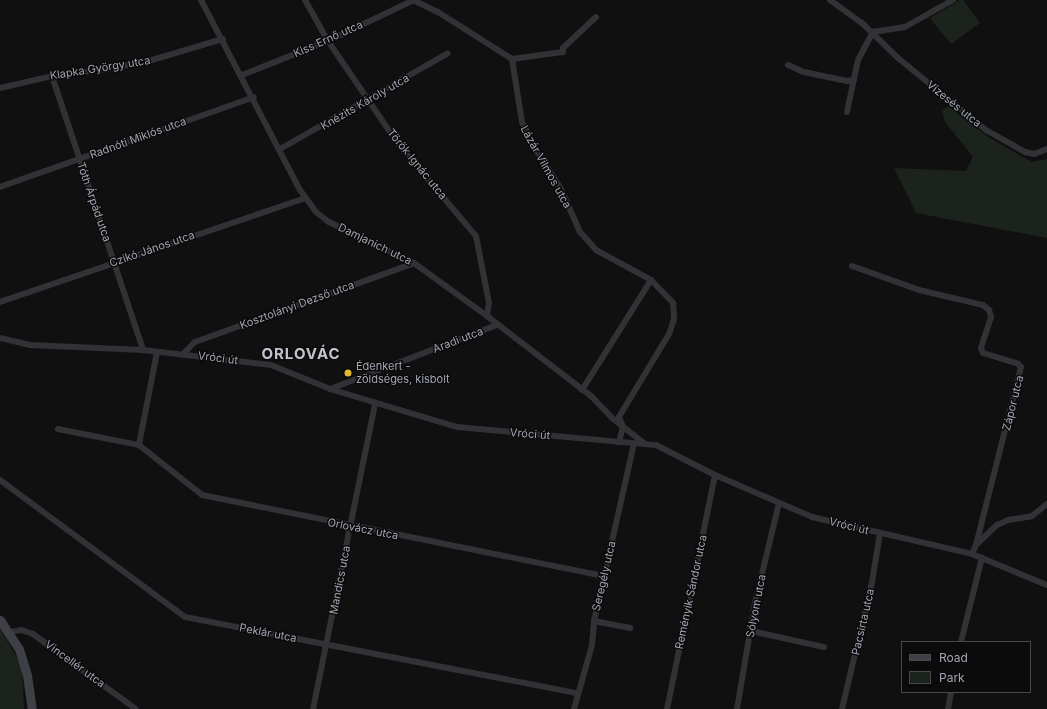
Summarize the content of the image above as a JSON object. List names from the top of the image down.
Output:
{
  "streets": {
    "street": [
      "Kiss Ernő utca",
      "Klapka György utca",
      "Knézits Károly utca",
      "Vízesés utca",
      "Radnóti Miklós utca",
      "Török Ignác utca",
      "Lázár Vilmos utca",
      "Tóth Árpád utca",
      "Damjanich utca",
      "Czikó János utca",
      "Kosztolányi Dezső utca",
      "Aradi utca",
      "Vróci út",
      "Zápor utca",
      "Orlovácz utca",
      "Seregély utca",
      "Mandics utca",
      "Reményik Sándor utca",
      "Sólyom utca",
      "Pacsirta utca",
      "Peklár utca",
      "Vincellér utca"
    ]
  },
  "crossings": [
    ["Kiss Ernő utca", "Török Ignác utca"],
    ["Kiss Ernő utca", "Damjanich utca"],
    ["Klapka György utca", "Tóth Árpád utca"],
    ["Klapka György utca", "Damjanich utca"],
    ["Knézits Károly utca", "Török Ignác utca"],
    ["Knézits Károly utca", "Damjanich utca"],
    ["Radnóti Miklós utca", "Tóth Árpád utca"],
    ["Radnóti Miklós utca", "Damjanich utca"],
    ["Török Ignác utca", "Damjanich utca"],
    ["Lázár Vilmos utca", "Damjanich utca"],
    ["Tóth Árpád utca", "Czikó János utca"],
    ["Tóth Árpád utca", "Vróci út"],
    ["Damjanich utca", "Czikó János utca"],
    ["Damjanich utca", "Kosztolányi Dezső utca"],
    ["Damjanich utca", "Aradi utca"],
    ["Damjanich utca", "Vróci út"],
    ["Kosztolányi Dezső utca", "Vróci út"],
    ["Aradi utca", "Vróci út"],
    ["Vróci út", "Seregély utca"],
    ["Vróci út", "Mandics utca"],
    ["Vróci út", "Reményik Sándor utca"],
    ["Vróci út", "Sólyom utca"],
    ["Vróci út", "Pacsirta utca"],
    ["Orlovácz utca", "Seregély utca"],
    ["Orlovácz utca", "Mandics utca"],
    ["Seregély utca", "Peklár utca"],
    ["Mandics utca", "Peklár utca"]
  ],
  "districts": ["ORLOVÁC"],
  "places": ["Édenkert - zöldséges, kisbolt"],
  "legend": ["Road", "Park"]
}
